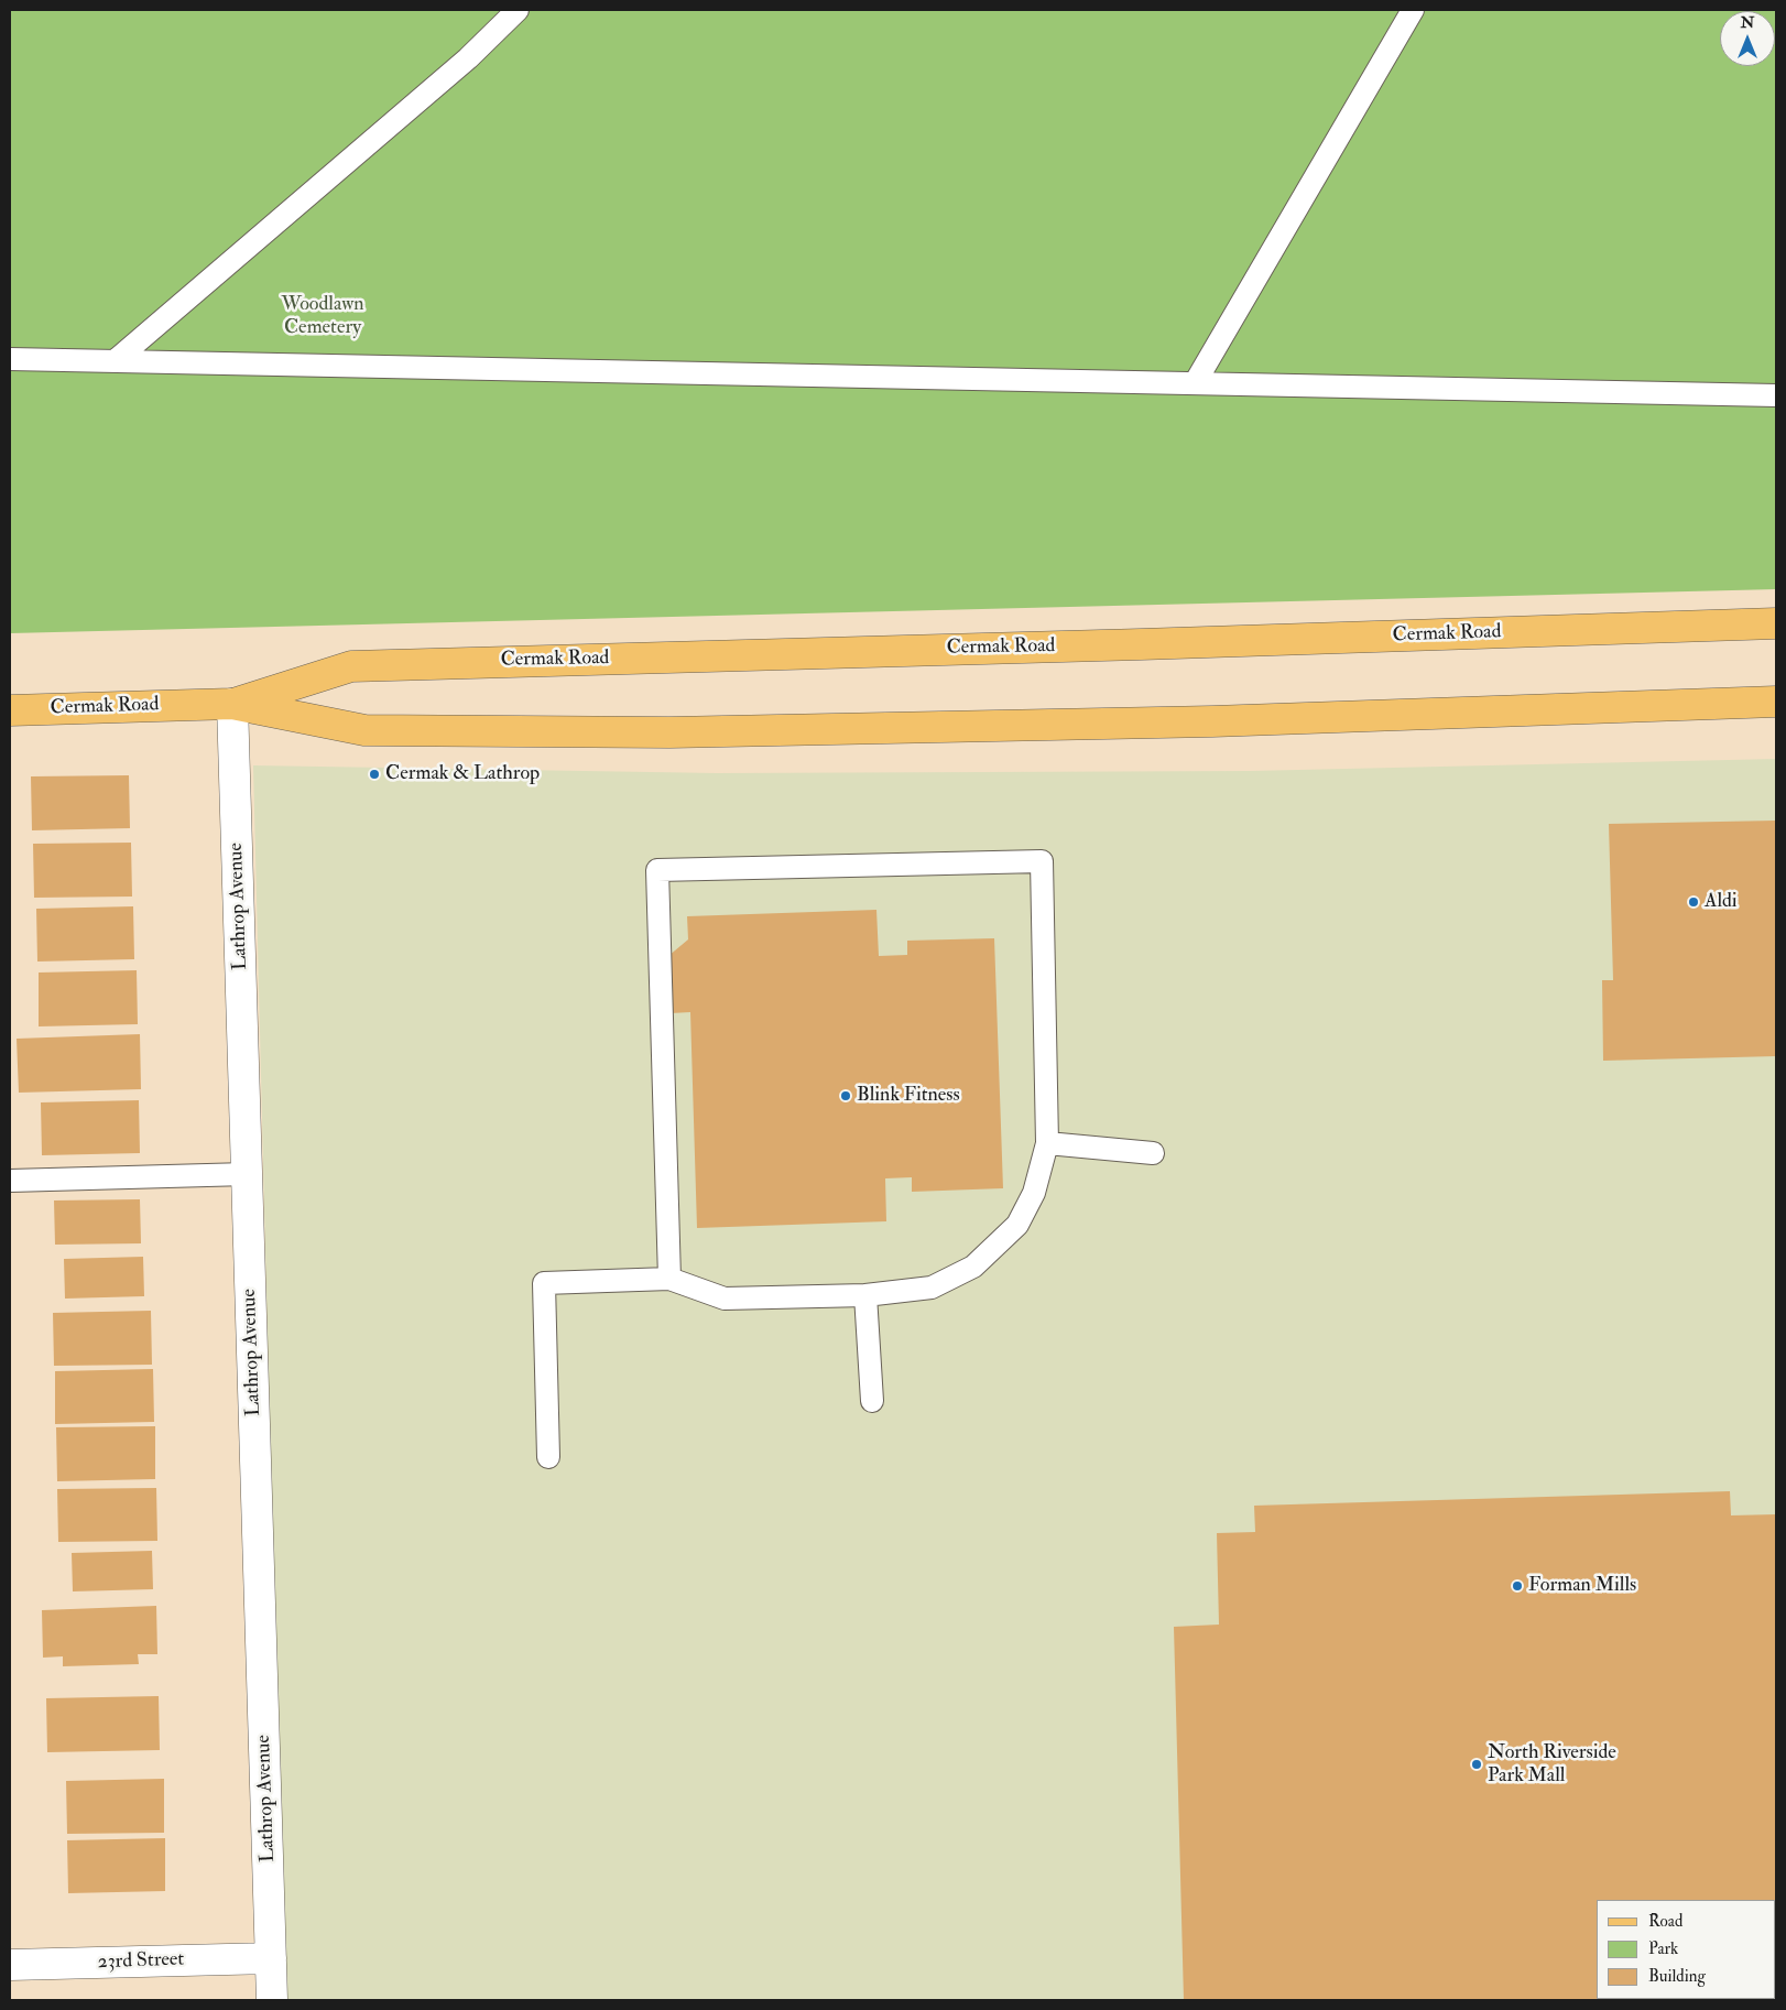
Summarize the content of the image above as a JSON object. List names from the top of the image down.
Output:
{
  "streets": {
    "main road": ["Cermak Road"],
    "street": ["Lathrop Avenue", "23rd Street"]
  },
  "crossings": [
    ["Cermak Road", "Lathrop Avenue"],
    ["Lathrop Avenue", "23rd Street"]
  ],
  "parks": ["Woodlawn Cemetery"],
  "places": [
    "Cermak & Lathrop",
    "Aldi",
    "Blink Fitness",
    "Forman Mills",
    "North Riverside Park Mall"
  ],
  "legend": ["Road", "Park", "Building"],
  "north": "top"
}
